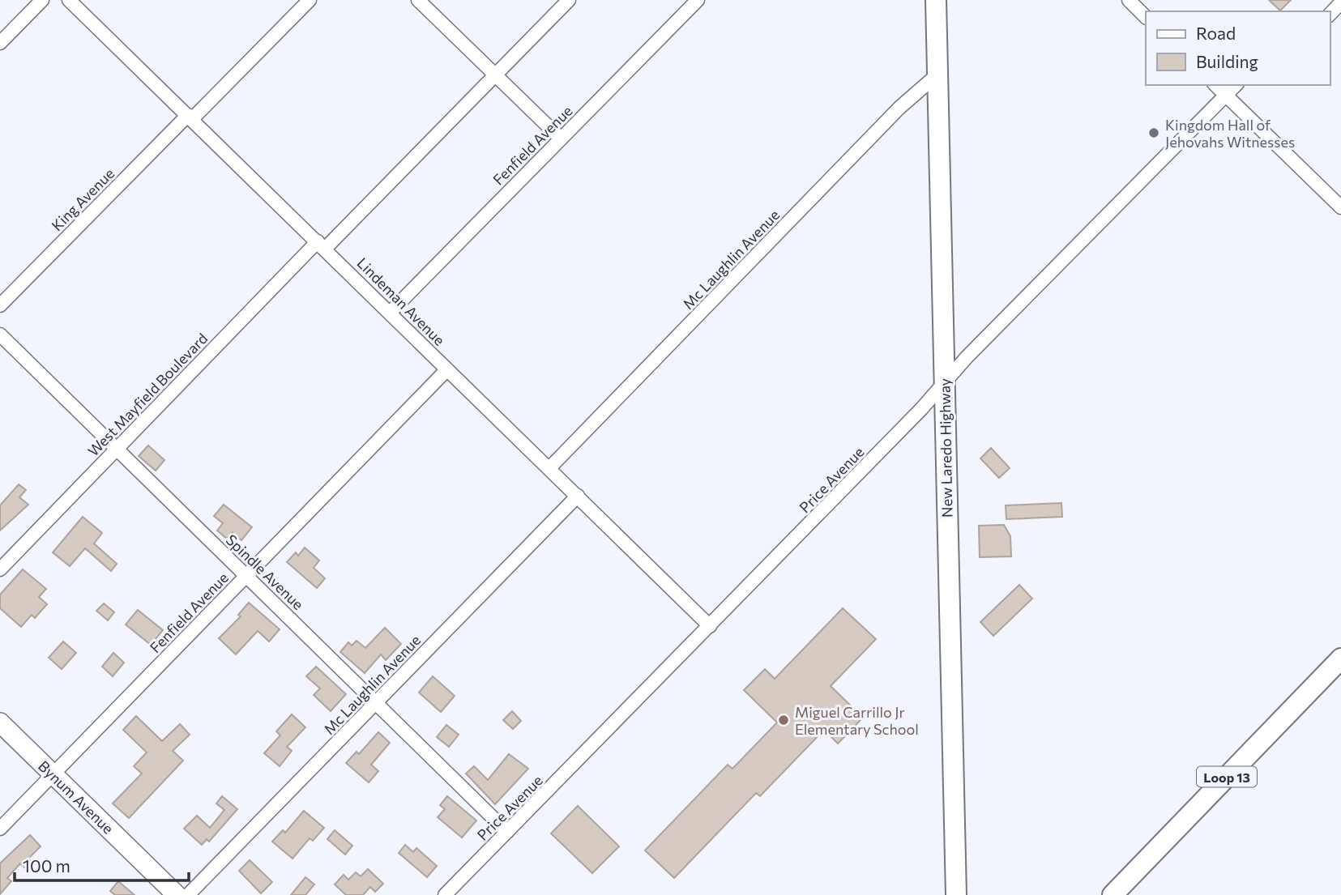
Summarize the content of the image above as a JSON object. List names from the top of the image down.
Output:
{
  "streets": {
    "main road": ["New Laredo Highway", "Loop 13", "Bynum Avenue"],
    "street": [
      "Fenfield Avenue",
      "King Avenue",
      "Mc Laughlin Avenue",
      "Lindeman Avenue",
      "West Mayfield Boulevard",
      "Price Avenue",
      "Spindle Avenue"
    ]
  },
  "crossings": [
    ["Fenfield Avenue", "Lindeman Avenue"],
    ["Fenfield Avenue", "Spindle Avenue"],
    ["Fenfield Avenue", "Bynum Avenue"],
    ["King Avenue", "Lindeman Avenue"],
    ["Mc Laughlin Avenue", "Lindeman Avenue"],
    ["Mc Laughlin Avenue", "New Laredo Highway"],
    ["Mc Laughlin Avenue", "Spindle Avenue"],
    ["Lindeman Avenue", "West Mayfield Boulevard"],
    ["Lindeman Avenue", "Price Avenue"],
    ["West Mayfield Boulevard", "Spindle Avenue"],
    ["New Laredo Highway", "Price Avenue"],
    ["Price Avenue", "Spindle Avenue"]
  ],
  "places": ["Kingdom Hall of Jehovahs Witnesses", "Miguel Carrillo Jr Elementary School"],
  "legend": ["Road", "Building"],
  "scale_bar": "100 m"
}
